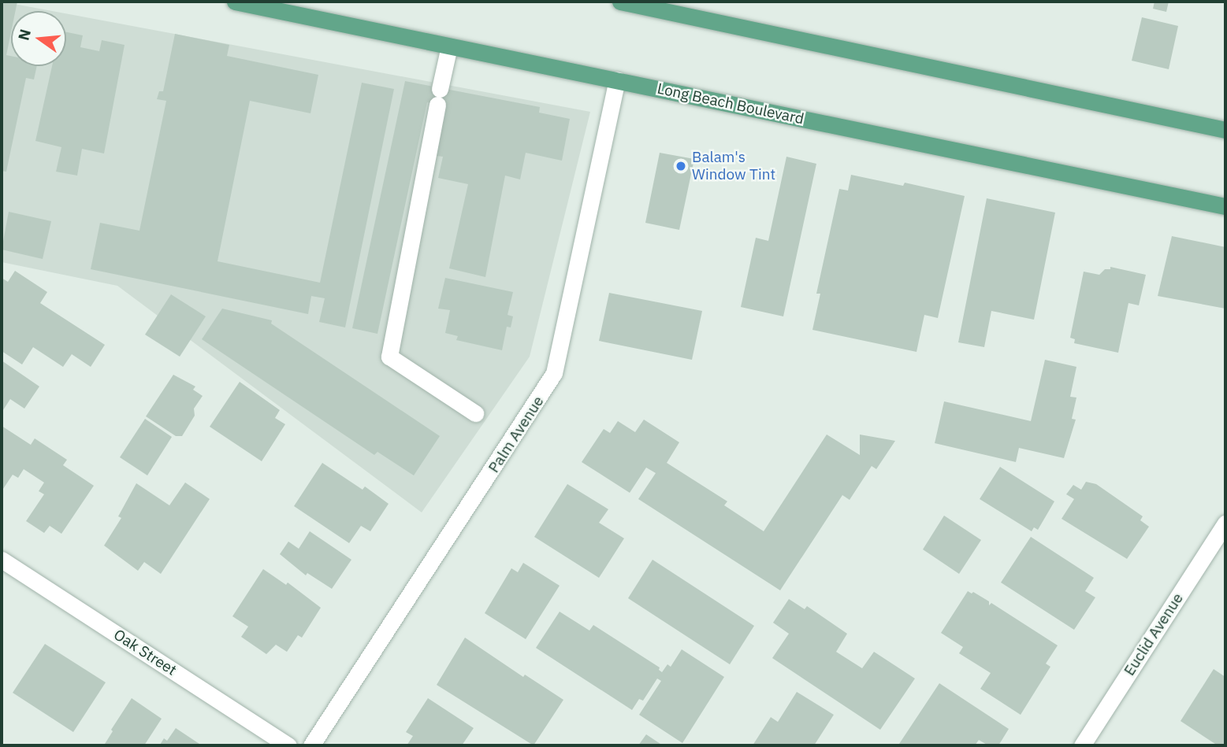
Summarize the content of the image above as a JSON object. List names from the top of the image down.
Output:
{
  "streets": {
    "main road": ["Long Beach Boulevard"],
    "street": ["Palm Avenue", "Euclid Avenue", "Oak Street"]
  },
  "crossings": [
    ["Long Beach Boulevard", "Palm Avenue"]
  ],
  "places": ["Balam's Window Tint"],
  "north": "left"
}
